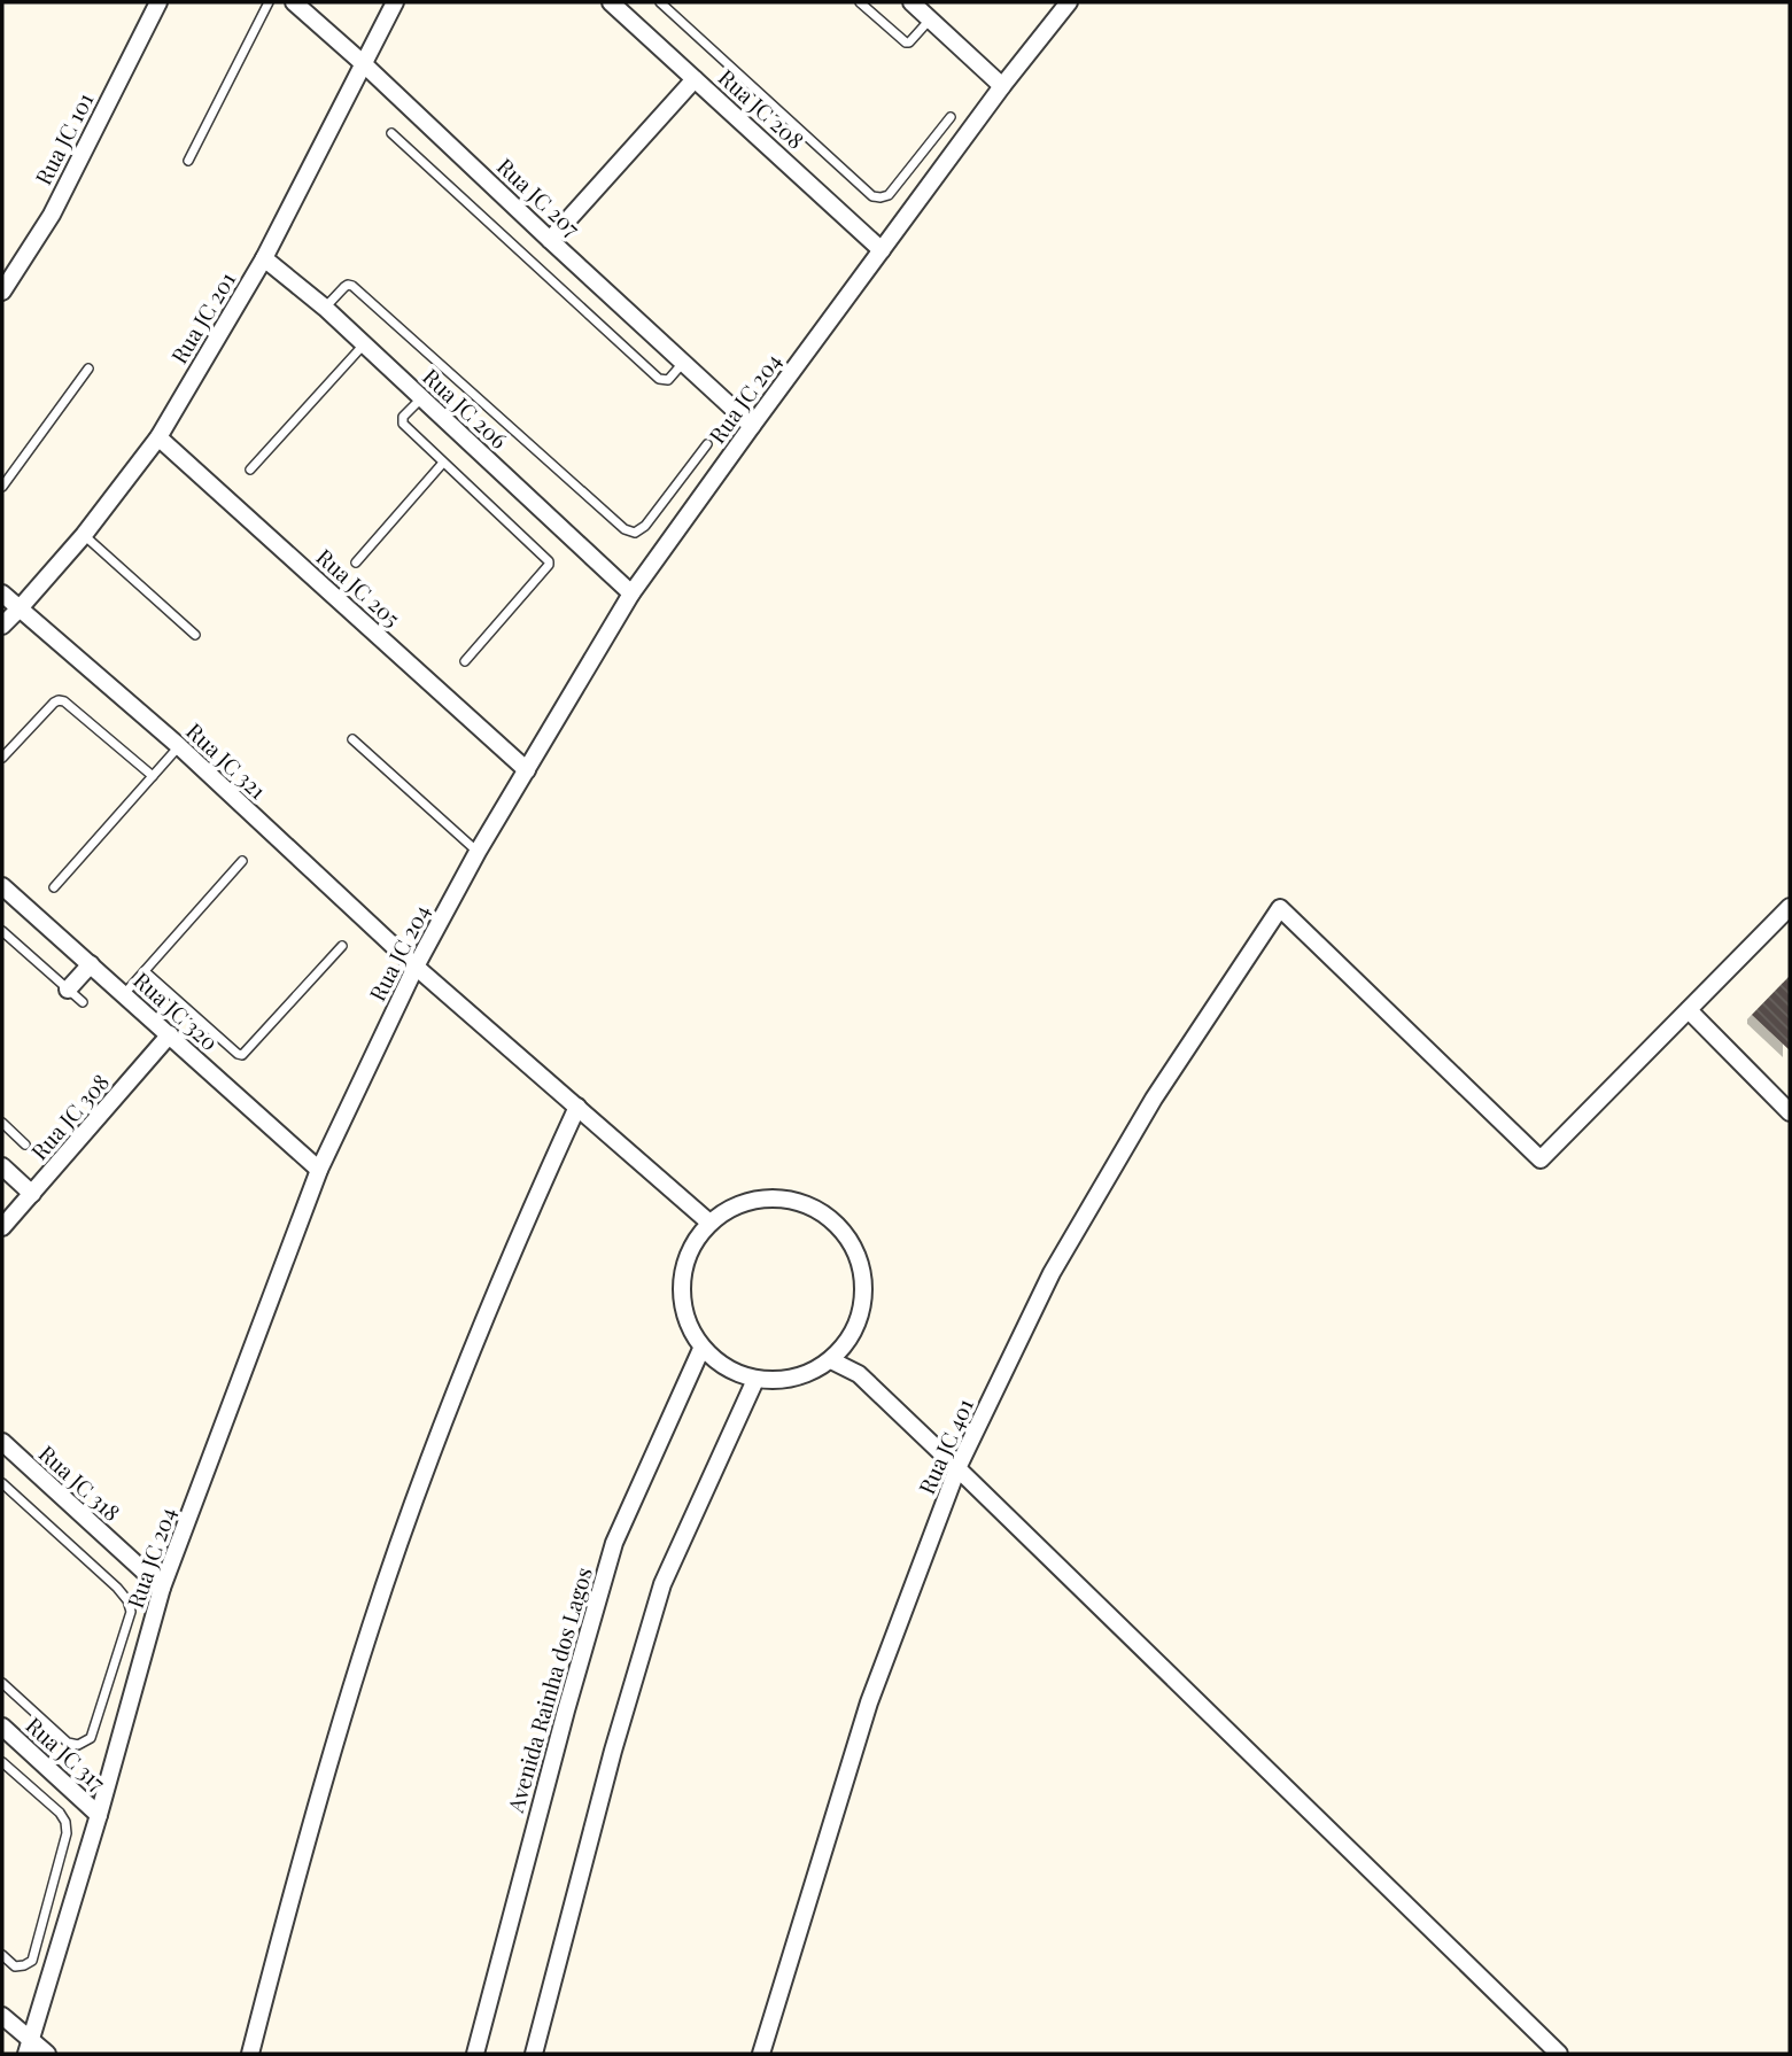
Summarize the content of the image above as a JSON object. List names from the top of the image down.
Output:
{
  "streets": {
    "street": [
      "Rua JC 208",
      "Rua JC 101",
      "Rua JC 207",
      "Rua JC 201",
      "Rua JC 204",
      "Rua JC 206",
      "Rua JC 205",
      "Rua JC 321",
      "Rua JC 320",
      "Rua JC 308",
      "Rua JC 401",
      "Rua JC 318",
      "Avenida Rainha dos Lagos",
      "Rua JC 317"
    ]
  },
  "crossings": [
    ["Rua JC 208", "Rua JC 204"],
    ["Rua JC 207", "Rua JC 201"],
    ["Rua JC 207", "Rua JC 204"],
    ["Rua JC 201", "Rua JC 206"],
    ["Rua JC 201", "Rua JC 205"],
    ["Rua JC 201", "Rua JC 321"],
    ["Rua JC 204", "Rua JC 206"],
    ["Rua JC 204", "Rua JC 205"],
    ["Rua JC 204", "Rua JC 321"],
    ["Rua JC 204", "Rua JC 320"],
    ["Rua JC 204", "Rua JC 318"],
    ["Rua JC 204", "Rua JC 317"],
    ["Rua JC 321", "Avenida Rainha dos Lagos"],
    ["Rua JC 320", "Rua JC 308"]
  ]
}
